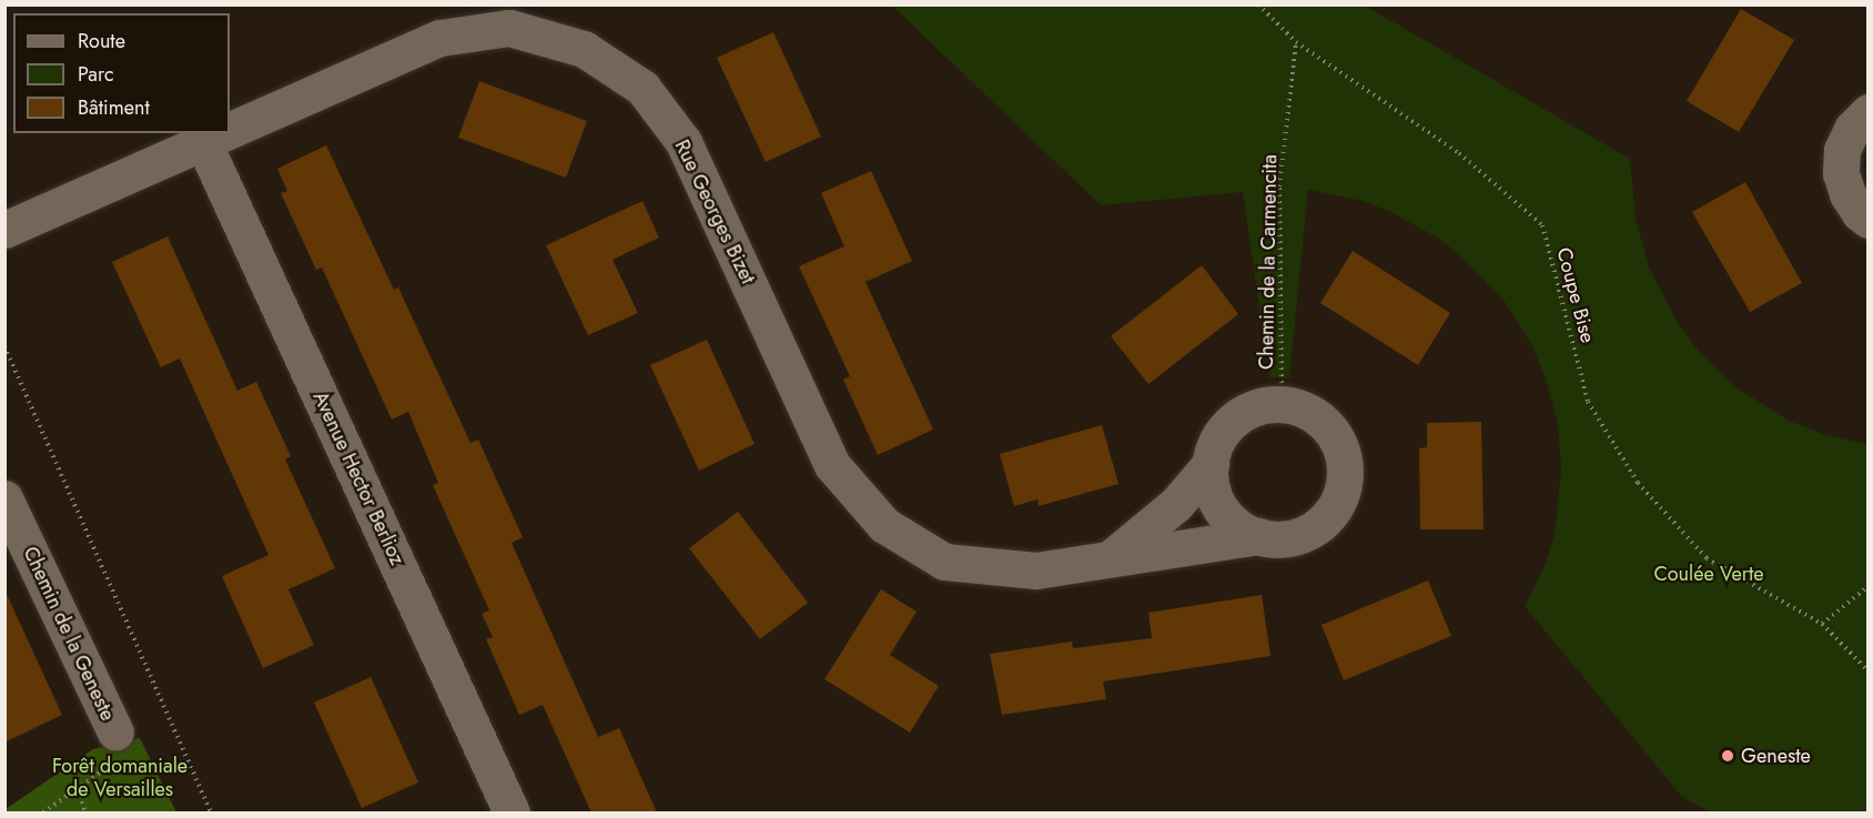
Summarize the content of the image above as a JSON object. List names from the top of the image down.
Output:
{
  "streets": {
    "street": ["Rue Georges Bizet", "Avenue Hector Berlioz", "Chemin de la Geneste"],
    "path": ["Chemin de la Carmencita", "Coupe Bise"]
  },
  "crossings": [
    ["Rue Georges Bizet", "Chemin de la Carmencita"],
    ["Rue Georges Bizet", "Avenue Hector Berlioz"],
    ["Chemin de la Carmencita", "Coupe Bise"]
  ],
  "parks": ["Coulée Verte", "Forêt domaniale de Versailles"],
  "places": ["Geneste"],
  "legend": ["Route", "Parc", "Bâtiment"]
}
